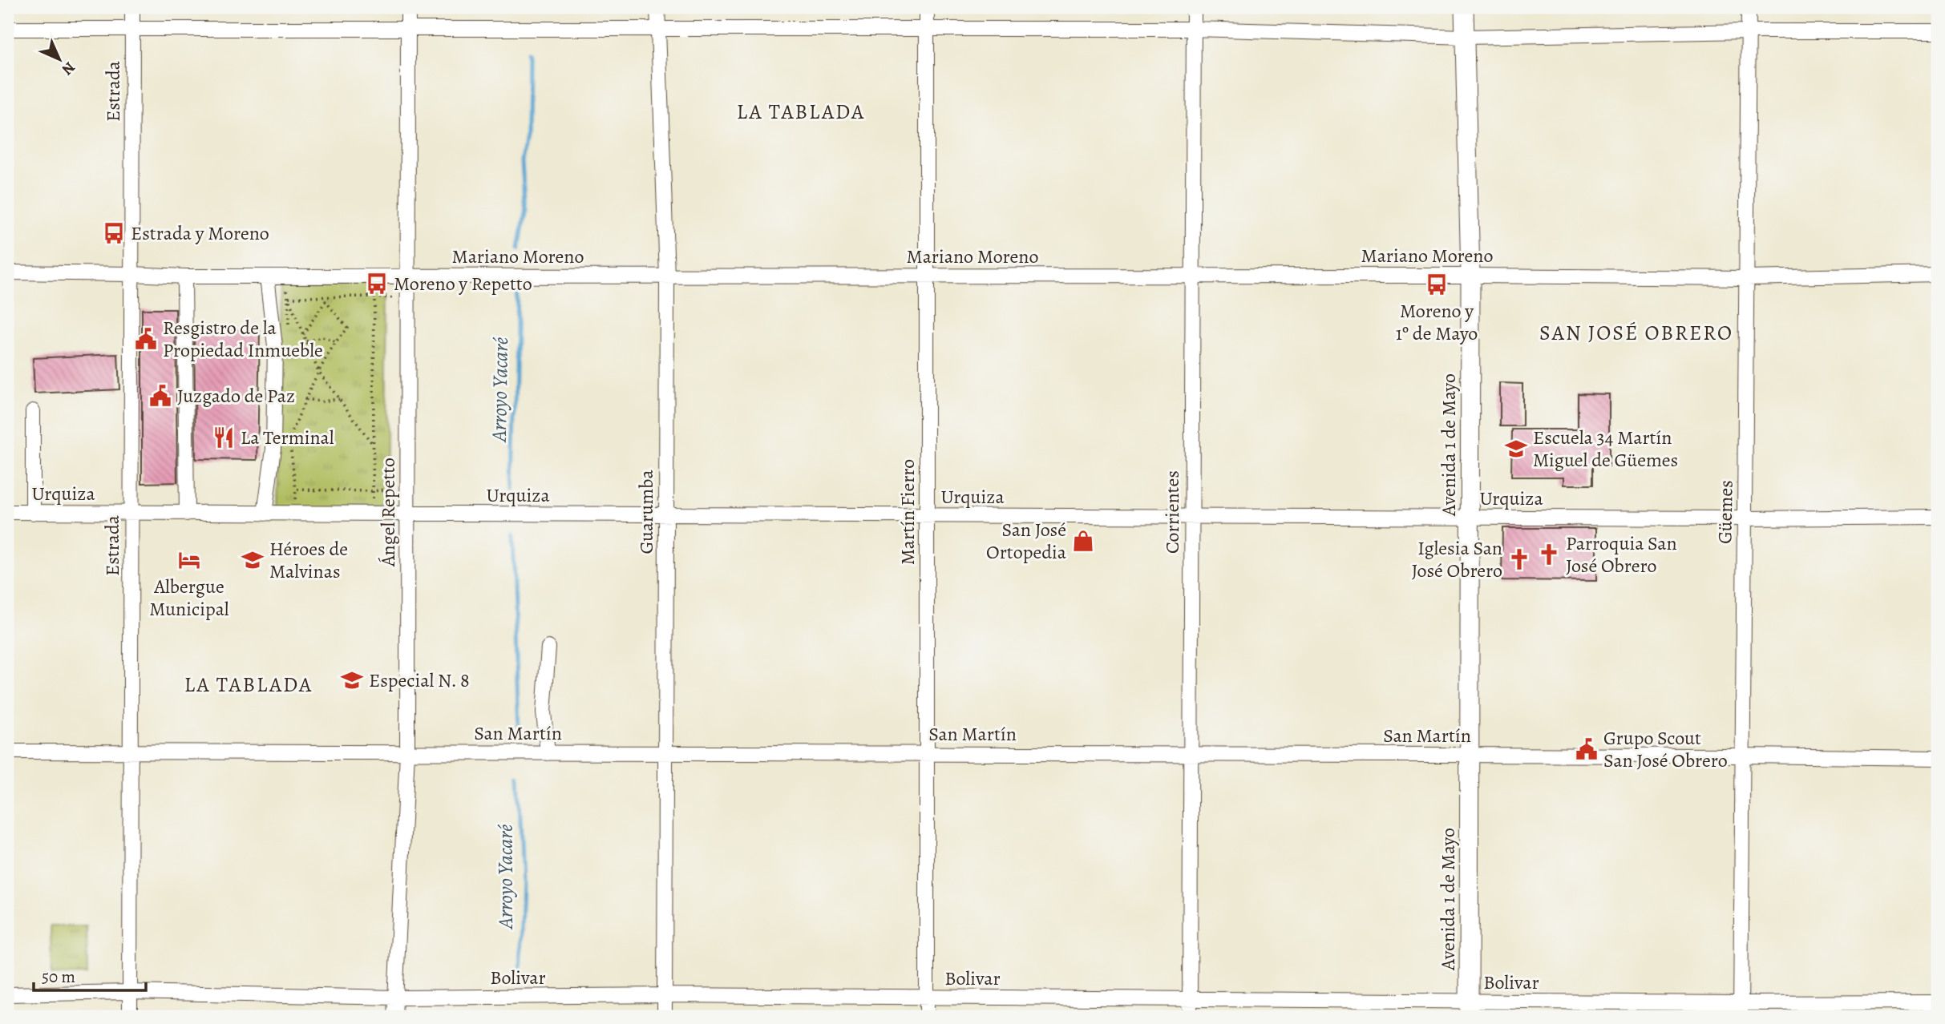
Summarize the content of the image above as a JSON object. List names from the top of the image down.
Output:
{
  "streets": {
    "main road": ["Avenida 1 de Mayo"],
    "street": [
      "Estrada",
      "Mariano Moreno",
      "Urquiza",
      "Ángel Repetto",
      "Guarumba",
      "Martín Fierro",
      "Corrientes",
      "Güemes",
      "San Martín",
      "Bolivar"
    ]
  },
  "crossings": [
    ["Estrada", "Mariano Moreno"],
    ["Estrada", "Urquiza"],
    ["Estrada", "San Martín"],
    ["Estrada", "Bolivar"],
    ["Mariano Moreno", "Avenida 1 de Mayo"],
    ["Mariano Moreno", "Ángel Repetto"],
    ["Mariano Moreno", "Guarumba"],
    ["Mariano Moreno", "Martín Fierro"],
    ["Mariano Moreno", "Corrientes"],
    ["Mariano Moreno", "Güemes"],
    ["Avenida 1 de Mayo", "Urquiza"],
    ["Avenida 1 de Mayo", "San Martín"],
    ["Avenida 1 de Mayo", "Bolivar"],
    ["Urquiza", "Ángel Repetto"],
    ["Urquiza", "Guarumba"],
    ["Urquiza", "Martín Fierro"],
    ["Urquiza", "Corrientes"],
    ["Urquiza", "Güemes"],
    ["Ángel Repetto", "San Martín"],
    ["Ángel Repetto", "Bolivar"],
    ["Guarumba", "San Martín"],
    ["Guarumba", "Bolivar"],
    ["Martín Fierro", "San Martín"],
    ["Martín Fierro", "Bolivar"],
    ["Corrientes", "San Martín"],
    ["Corrientes", "Bolivar"],
    ["Güemes", "San Martín"],
    ["Güemes", "Bolivar"]
  ],
  "districts": ["LA TABLADA", "SAN JOSÉ OBRERO", "LA TABLADA"],
  "water": ["Arroyo Yacaré"],
  "places": {
    "bus stop": ["Estrada y Moreno", "Moreno y Repetto", "Moreno y 1º de Mayo"],
    "public building": ["Resgistro de la Propiedad Inmueble", "Juzgado de Paz", "Grupo Scout San José Obrero"],
    "restaurant": ["La Terminal"],
    "school or university": ["Escuela 34 Martín Miguel de Güemes", "Héroes de Malvinas", "Especial N. 8"],
    "shop": ["San José Ortopedia"],
    "church": ["Parroquia San José Obrero", "Iglesia San José Obrero"],
    "hotel": ["Albergue Municipal"]
  },
  "scale_bar": "50 m",
  "north": "bottom right"
}
